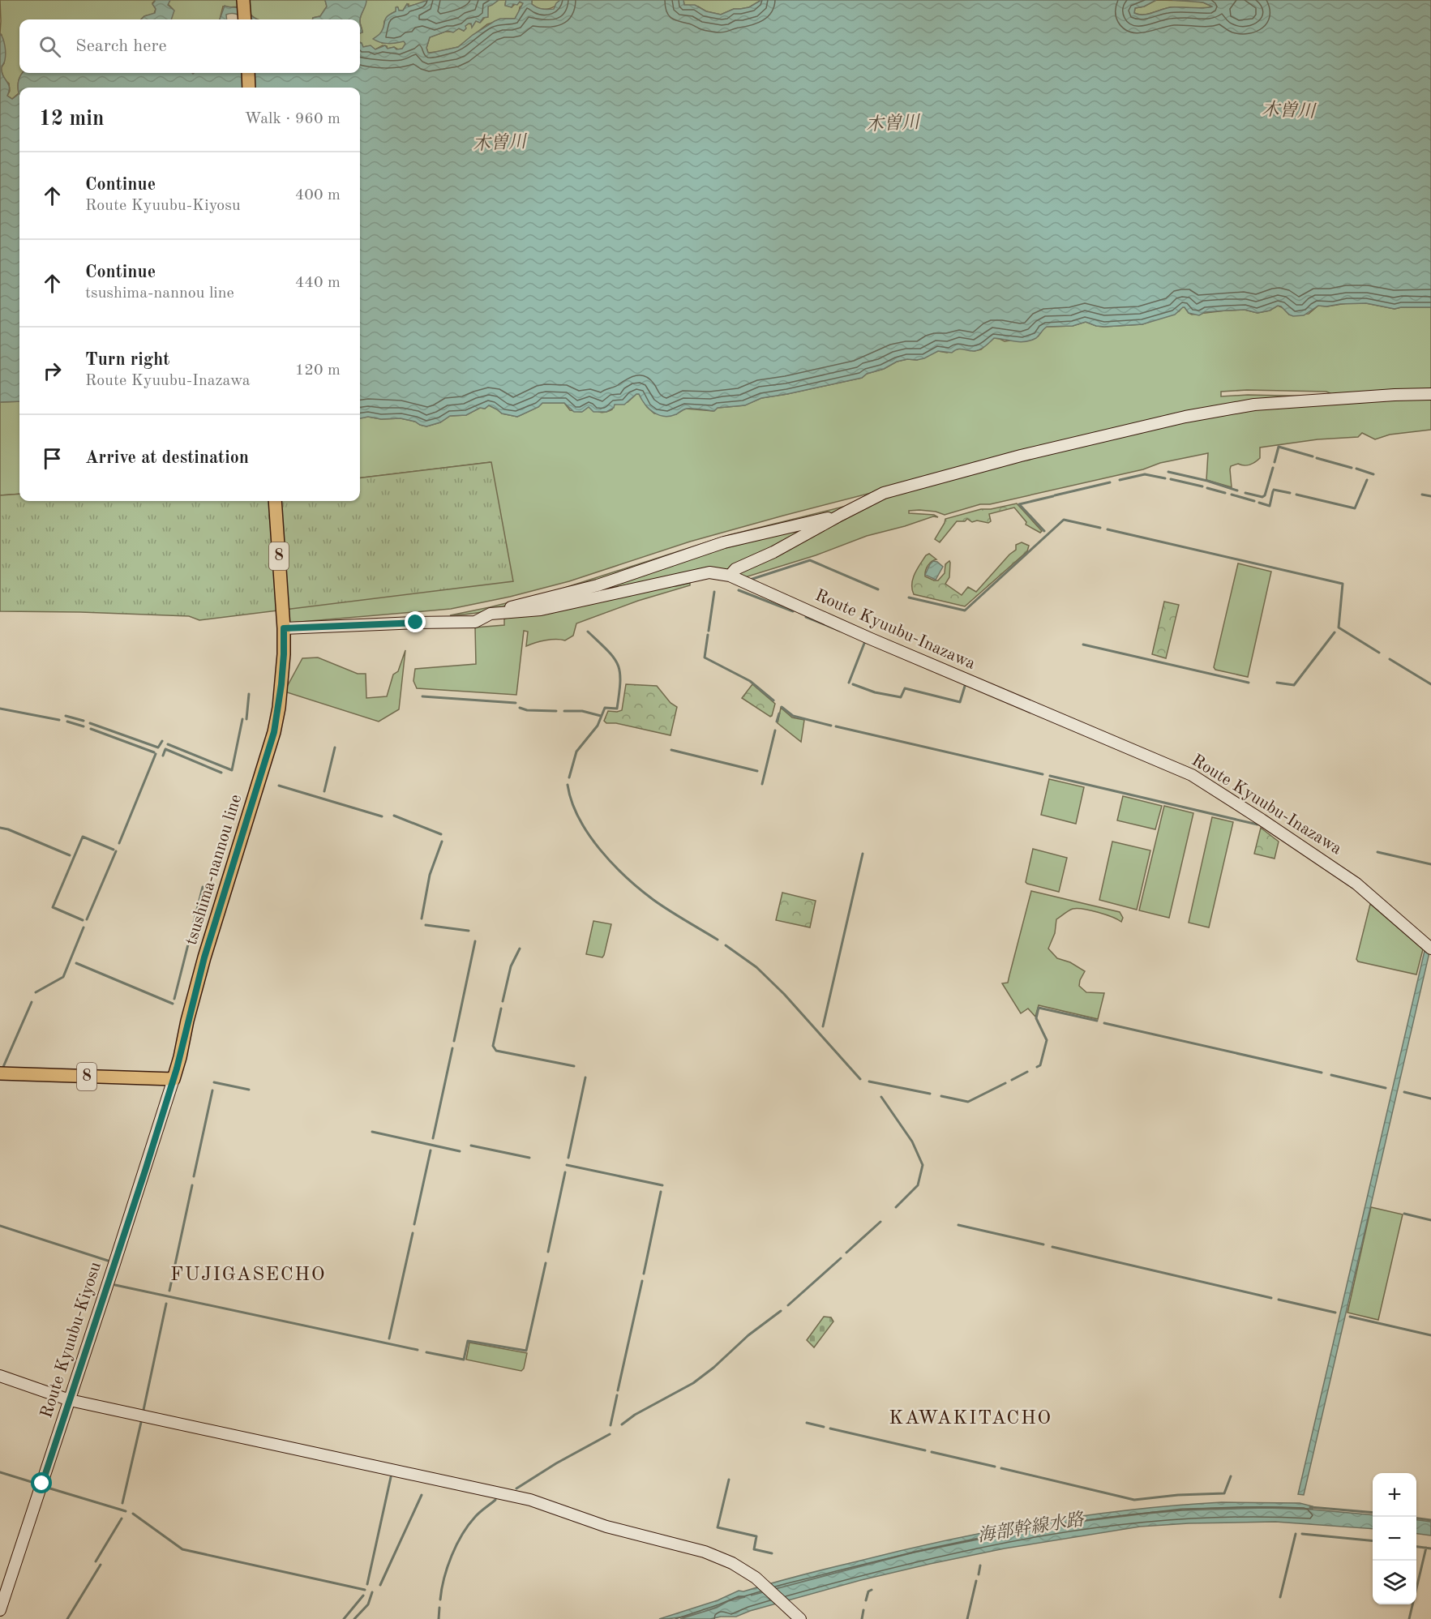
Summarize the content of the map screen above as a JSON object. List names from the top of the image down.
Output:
{
  "streets": {
    "main road": ["8", "tsushima-nannou line"],
    "street": ["Route Kyuubu-Inazawa", "Route Kyuubu-Kiyosu"]
  },
  "crossings": [
    ["8", "tsushima-nannou line"],
    ["8", "Route Kyuubu-Kiyosu"],
    ["Route Kyuubu-Inazawa", "tsushima-nannou line"],
    ["tsushima-nannou line", "Route Kyuubu-Kiyosu"]
  ],
  "districts": ["FUJIGASECHO", "KAWAKITACHO"],
  "water": ["木曽川", "海部幹線水路"],
  "page": {
    "search": "Search here",
    "heading": ["12 min", "Walk · 960 m"],
    "list": [
      ["Continue", "Route Kyuubu-Kiyosu", "400 m"],
      ["Continue", "tsushima-nannou line", "440 m"],
      ["Turn right", "Route Kyuubu-Inazawa", "120 m"],
      "Arrive at destination"
    ],
    "map_buttons": ["+", "−"]
  }
}
